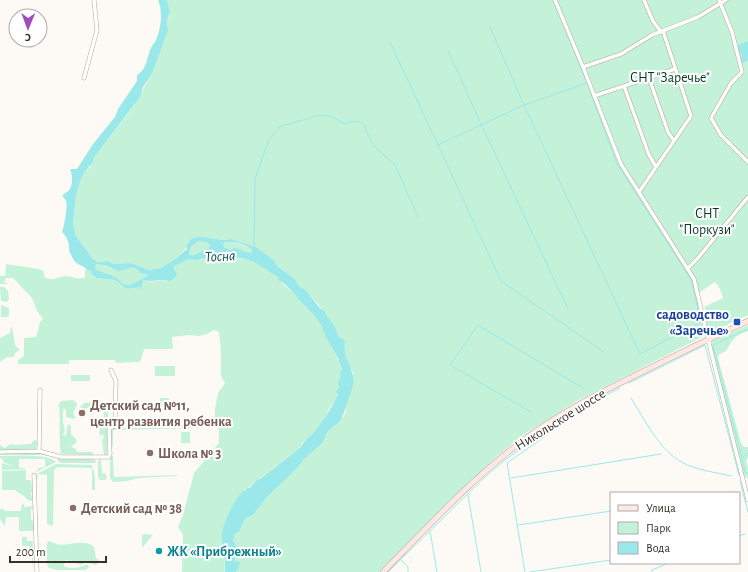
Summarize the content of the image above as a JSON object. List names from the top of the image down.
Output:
{
  "streets": {
    "main road": ["Никольское шоссе"]
  },
  "water": ["Тосна"],
  "parks": ["СНТ \"Заречье\"", "СНТ \"Поркузи\""],
  "places": {
    "transit": ["садоводство «Заречье»"],
    "other": [
      "Детский сад №11, центр развития ребенка",
      "Школа № 3",
      "Детский сад № 38",
      "ЖК «Прибрежный»"
    ]
  },
  "legend": ["Улица", "Парк", "Вода"],
  "scale_bar": "200 m",
  "north": "bottom"
}
